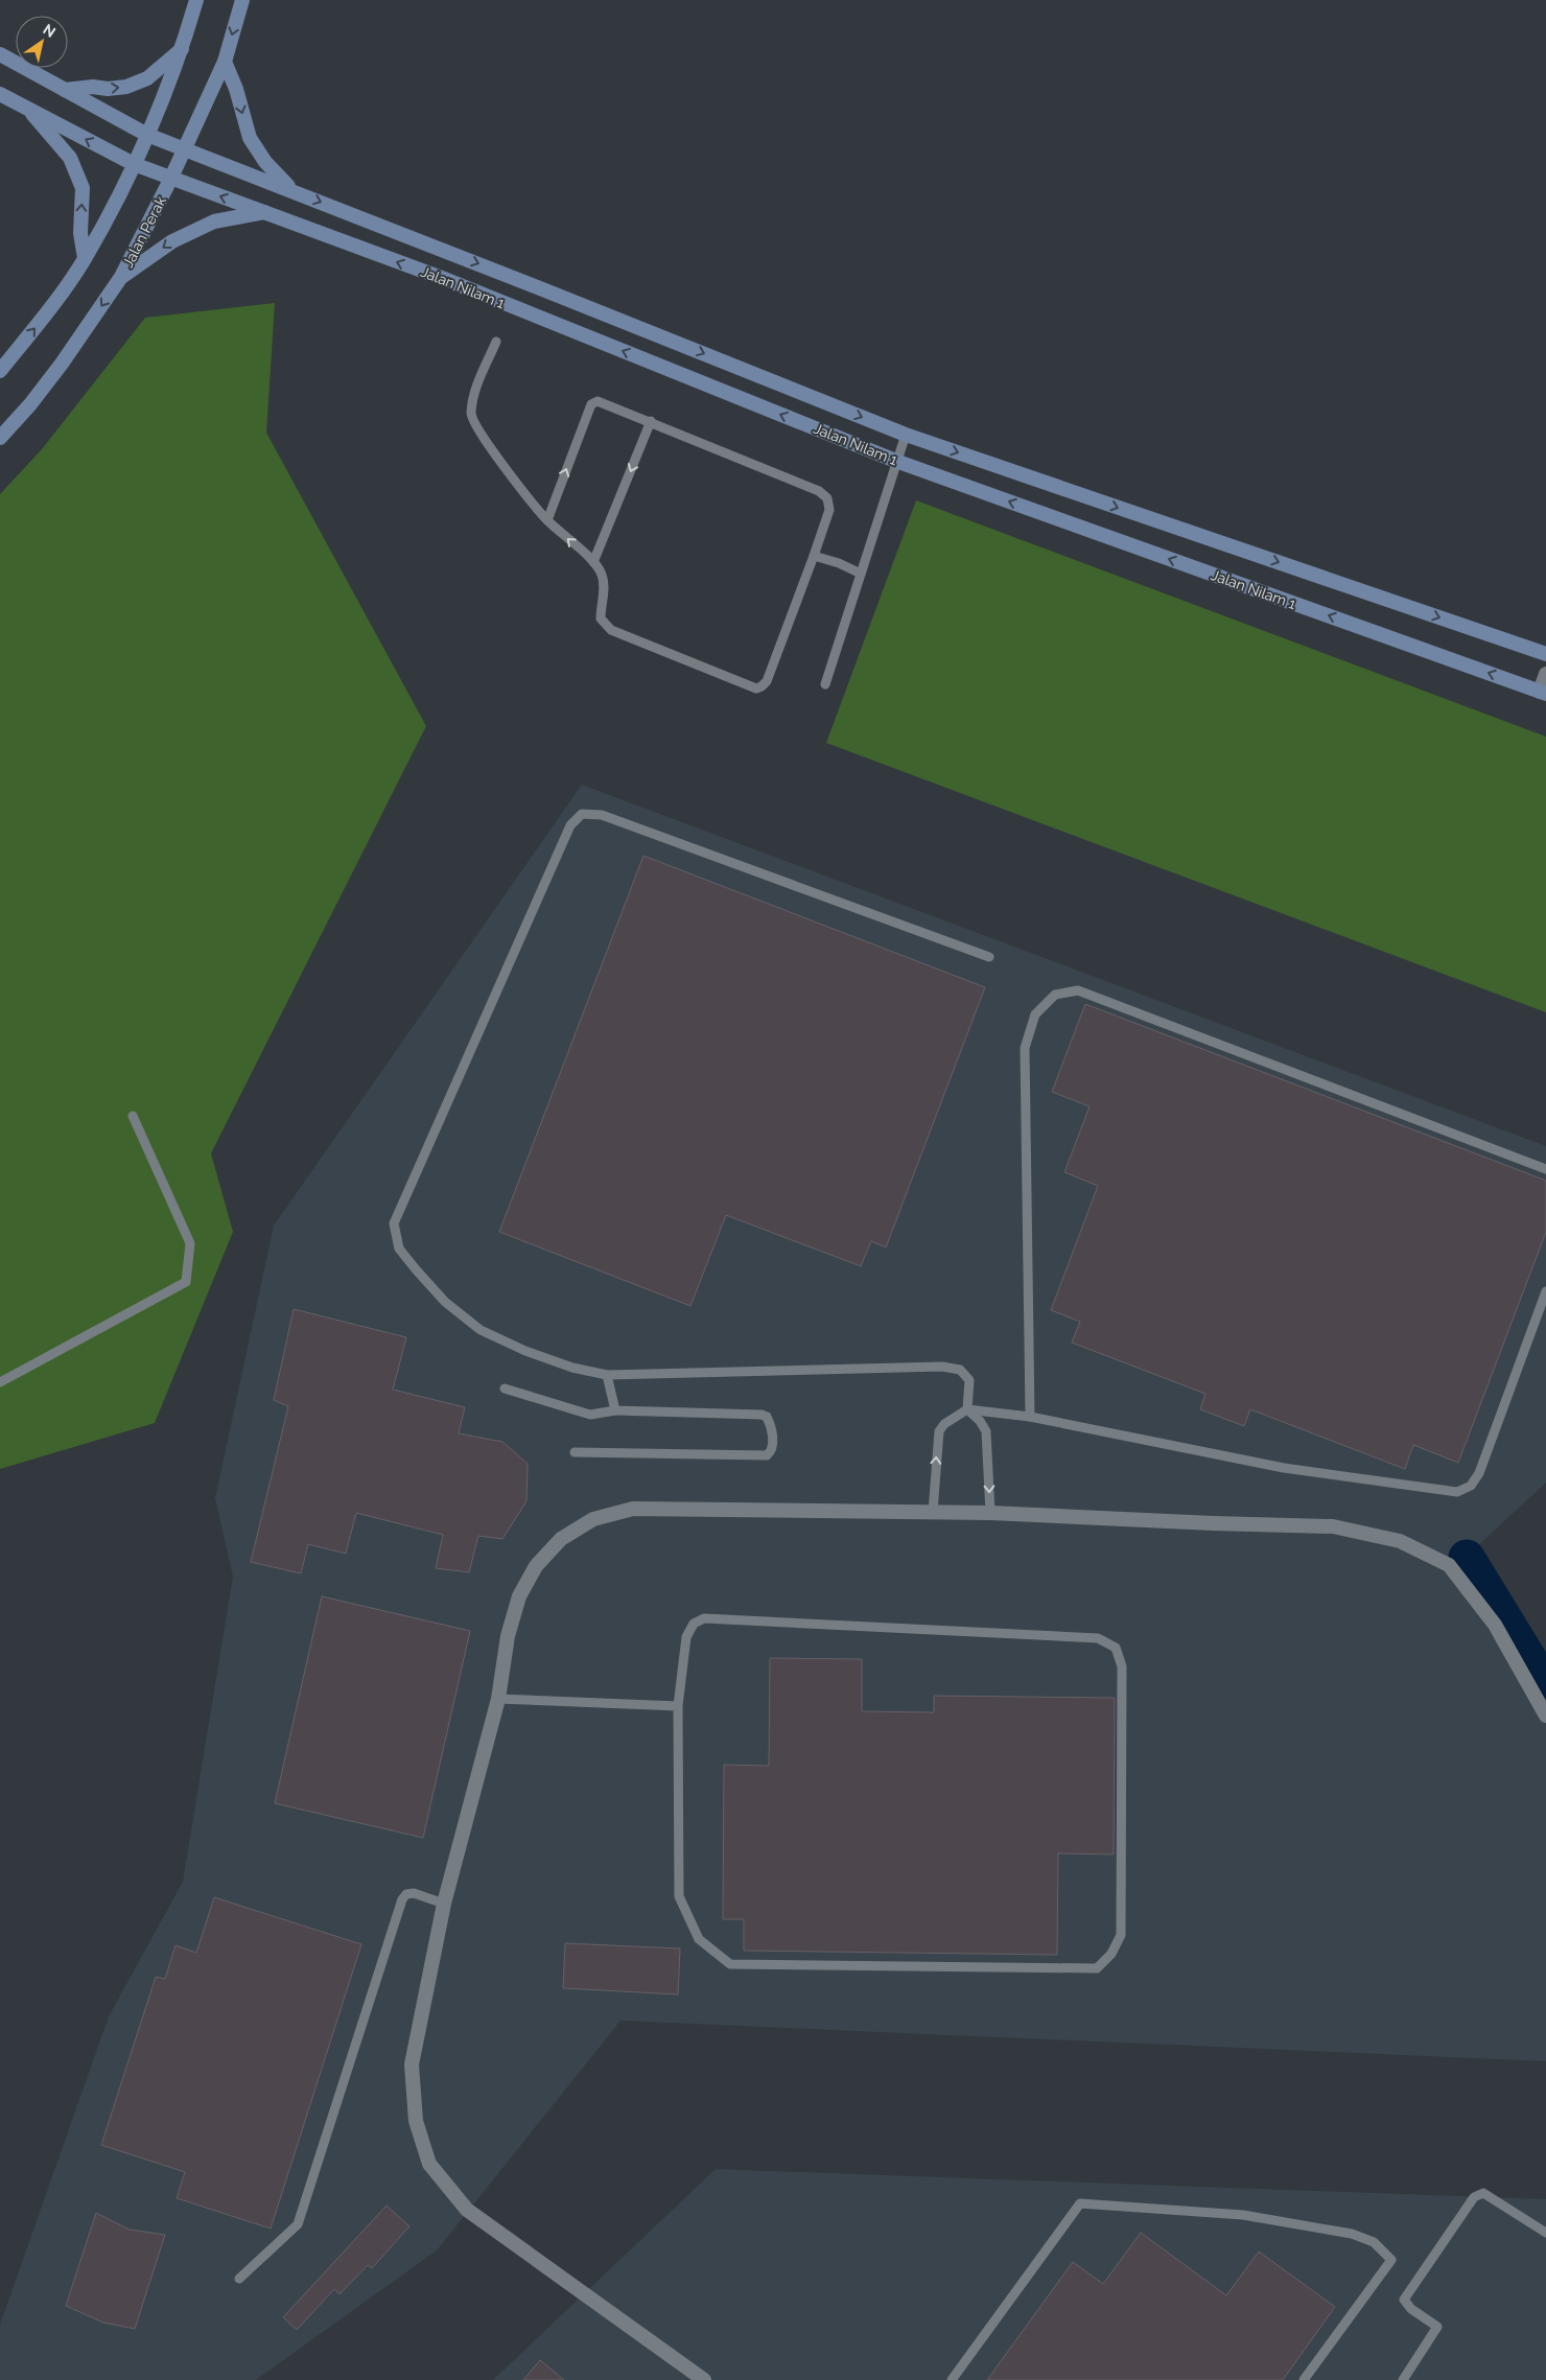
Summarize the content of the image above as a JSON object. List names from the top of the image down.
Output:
{
  "streets": {
    "main road": ["Jalan Perak", "Jalan Nilam 1"]
  },
  "crossings": [
    ["Jalan Perak", "Jalan Nilam 1"]
  ],
  "north": "top right"
}
